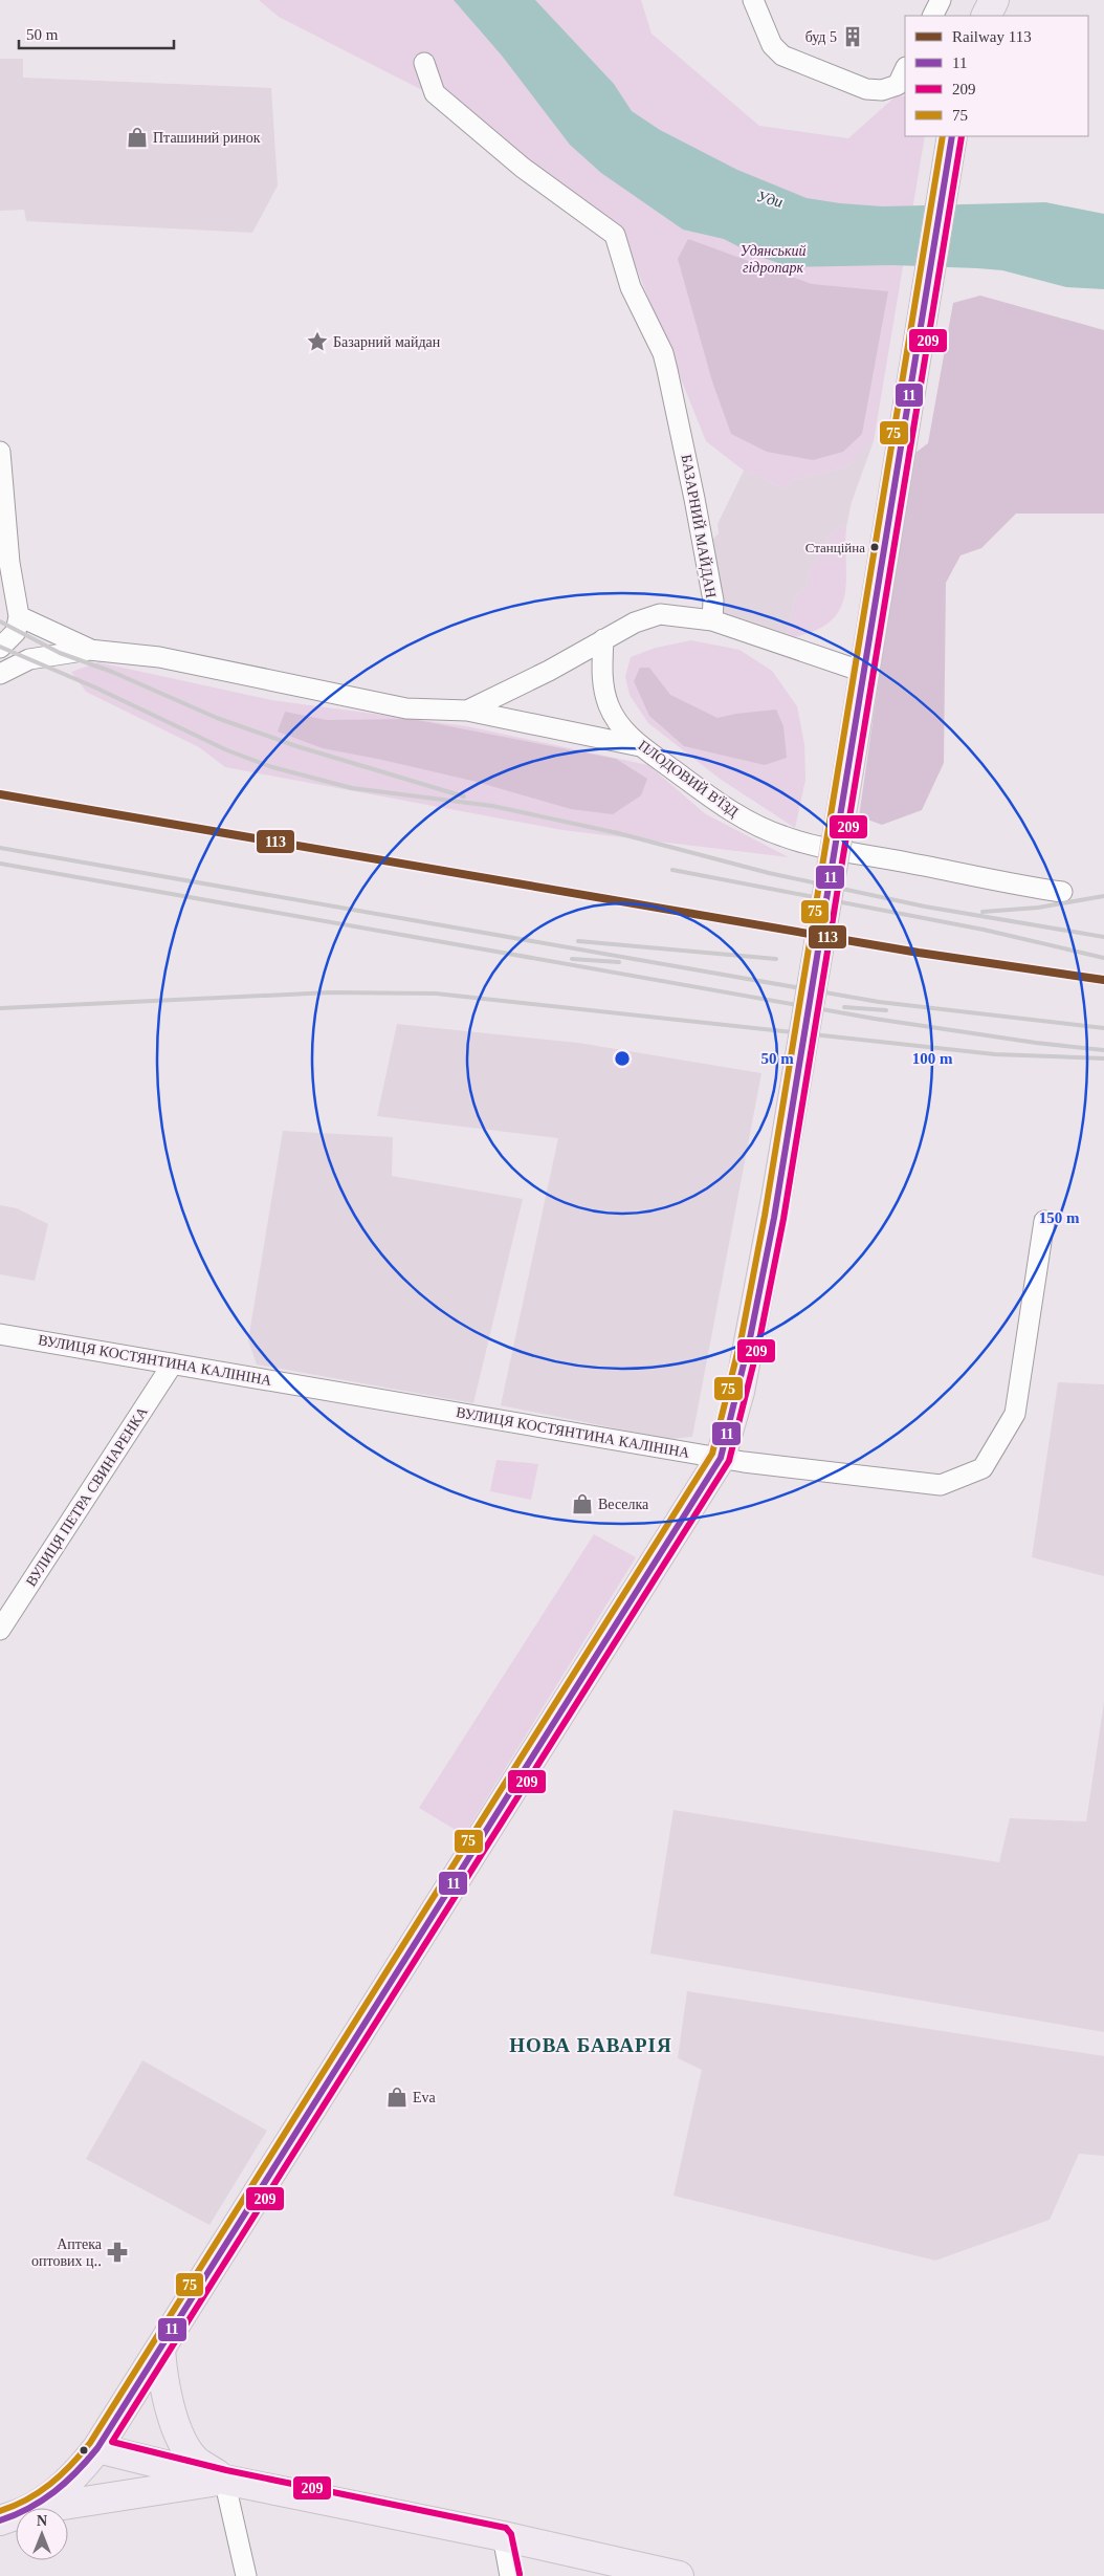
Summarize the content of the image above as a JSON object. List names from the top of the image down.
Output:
{
  "streets": {
    "street": [
      "БАЗАРНИЙ МАЙДАН",
      "ПЛОДОВИЙ В'ЇЗД",
      "ВУЛИЦЯ КОСТЯНТИНА КАЛІНІНА",
      "ВУЛИЦЯ ПЕТРА СВИНАРЕНКА"
    ]
  },
  "crossings": [
    ["ВУЛИЦЯ КОСТЯНТИНА КАЛІНІНА", "ВУЛИЦЯ ПЕТРА СВИНАРЕНКА"]
  ],
  "districts": ["НОВА БАВАРІЯ"],
  "water": ["Уди"],
  "parks": ["Удянський гідропарк"],
  "places": {
    "building": ["буд 5"],
    "shop": ["Пташиний ринок", "Веселка", "Eva"],
    "place": ["Базарний майдан"],
    "other": ["Станційна"],
    "pharmacy": ["Аптека оптових ц‥"]
  },
  "lines": [
    "transit line 11",
    "transit line 209",
    "transit line 75",
    "rail line 113"
  ],
  "legend": [
    "Railway 113",
    "11",
    "209",
    "75"
  ],
  "scale_bar": "50 m",
  "north": "top",
  "rings": ["50 m", "100 m", "150 m"]
}
